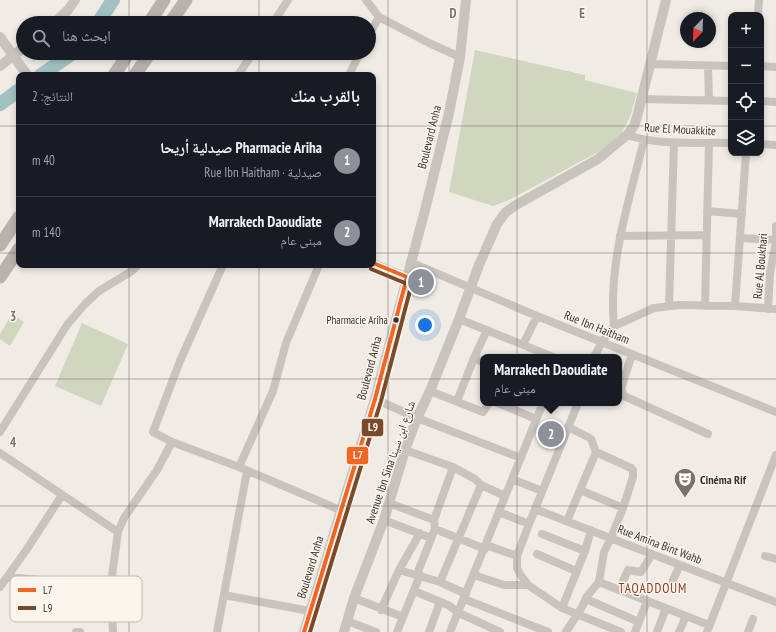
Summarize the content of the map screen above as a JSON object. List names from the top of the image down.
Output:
{
  "streets": {
    "street": [
      "Rue El Mouakkite",
      "Boulevard Anha",
      "Rue Al Boukhari",
      "Rue Ibn Haitham",
      "Boulevard Ariha",
      "Avenue Ibn Sina شارع ابن سينا",
      "Rue Amina Bint Wahb"
    ]
  },
  "crossings": [
    ["Rue El Mouakkite", "Avenue Ibn Sina شارع ابن سينا"],
    ["Boulevard Anha", "Rue Ibn Haitham"],
    ["Boulevard Anha", "Boulevard Ariha"],
    ["Rue Ibn Haitham", "Avenue Ibn Sina شارع ابن سينا"]
  ],
  "districts": ["TAQADDOUM"],
  "places": {
    "other": ["Pharmacie Ariha"],
    "theatre": ["Cinéma Rif"]
  },
  "lines": ["transit line L7", "transit line L9"],
  "legend": ["L7", "L9"],
  "north": "bottom left",
  "page": {
    "map_buttons": ["+", "−"],
    "search": "ابحث هنا",
    "heading": ["بالقرب منك", "النتائج: 2"],
    "list": [
      {
        "mark": "1",
        "name": "Pharmacie Ariha صيدلية أريحا",
        "note": "صيدلية · Rue Ibn Haitham",
        "value": "40 m"
      },
      {
        "mark": "2",
        "name": "Marrakech Daoudiate",
        "note": "مبنى عام",
        "value": "140 m"
      }
    ],
    "pins": ["1", "2"],
    "popup": ["Marrakech Daoudiate", "مبنى عام"]
  },
  "grid": {
    "columns": ["D", "E"],
    "rows": ["3", "4"]
  }
}
